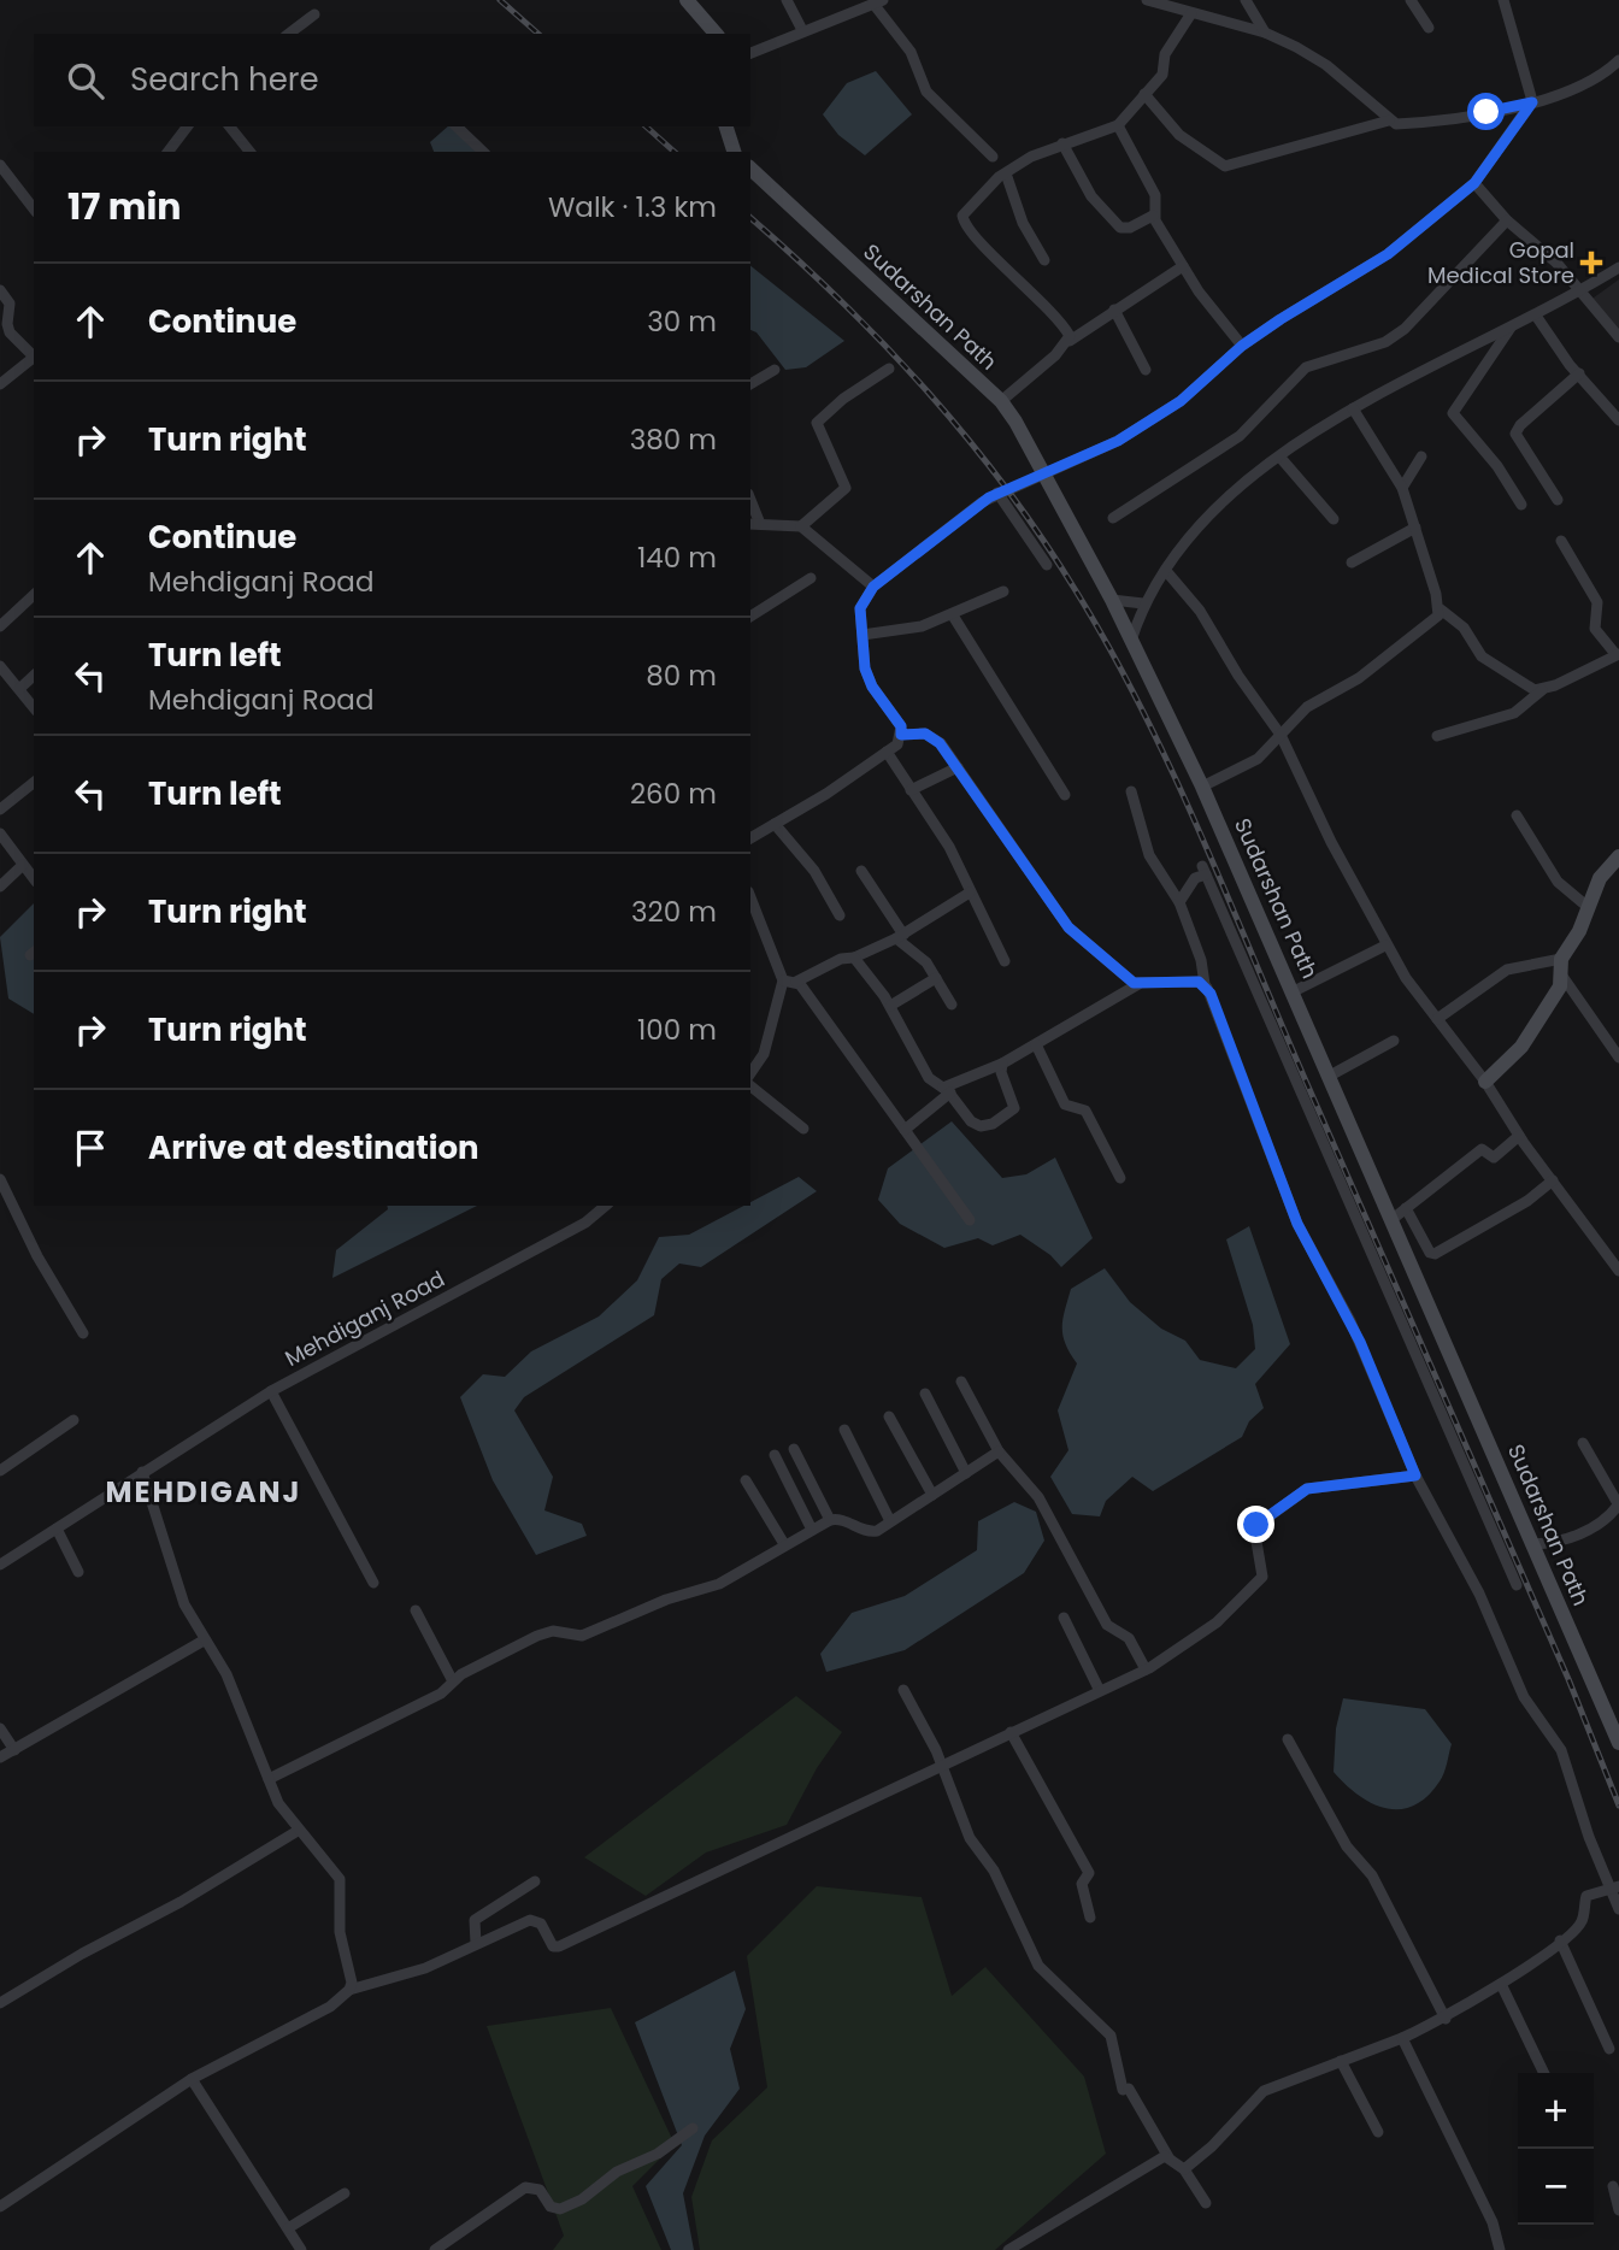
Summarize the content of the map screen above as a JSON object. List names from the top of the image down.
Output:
{
  "streets": {
    "main road": ["Sudarshan Path"],
    "street": ["Mehdiganj Road"]
  },
  "districts": ["MEHDIGANJ"],
  "places": {
    "health": ["Gopal Medical Store"]
  },
  "page": {
    "search": "Search here",
    "heading": ["17 min", "Walk · 1.3 km"],
    "list": [
      ["Continue", "30 m"],
      ["Turn right", "380 m"],
      ["Continue", "Mehdiganj Road", "140 m"],
      ["Turn left", "Mehdiganj Road", "80 m"],
      ["Turn left", "260 m"],
      ["Turn right", "320 m"],
      ["Turn right", "100 m"],
      "Arrive at destination"
    ],
    "map_buttons": ["+", "−"]
  }
}
